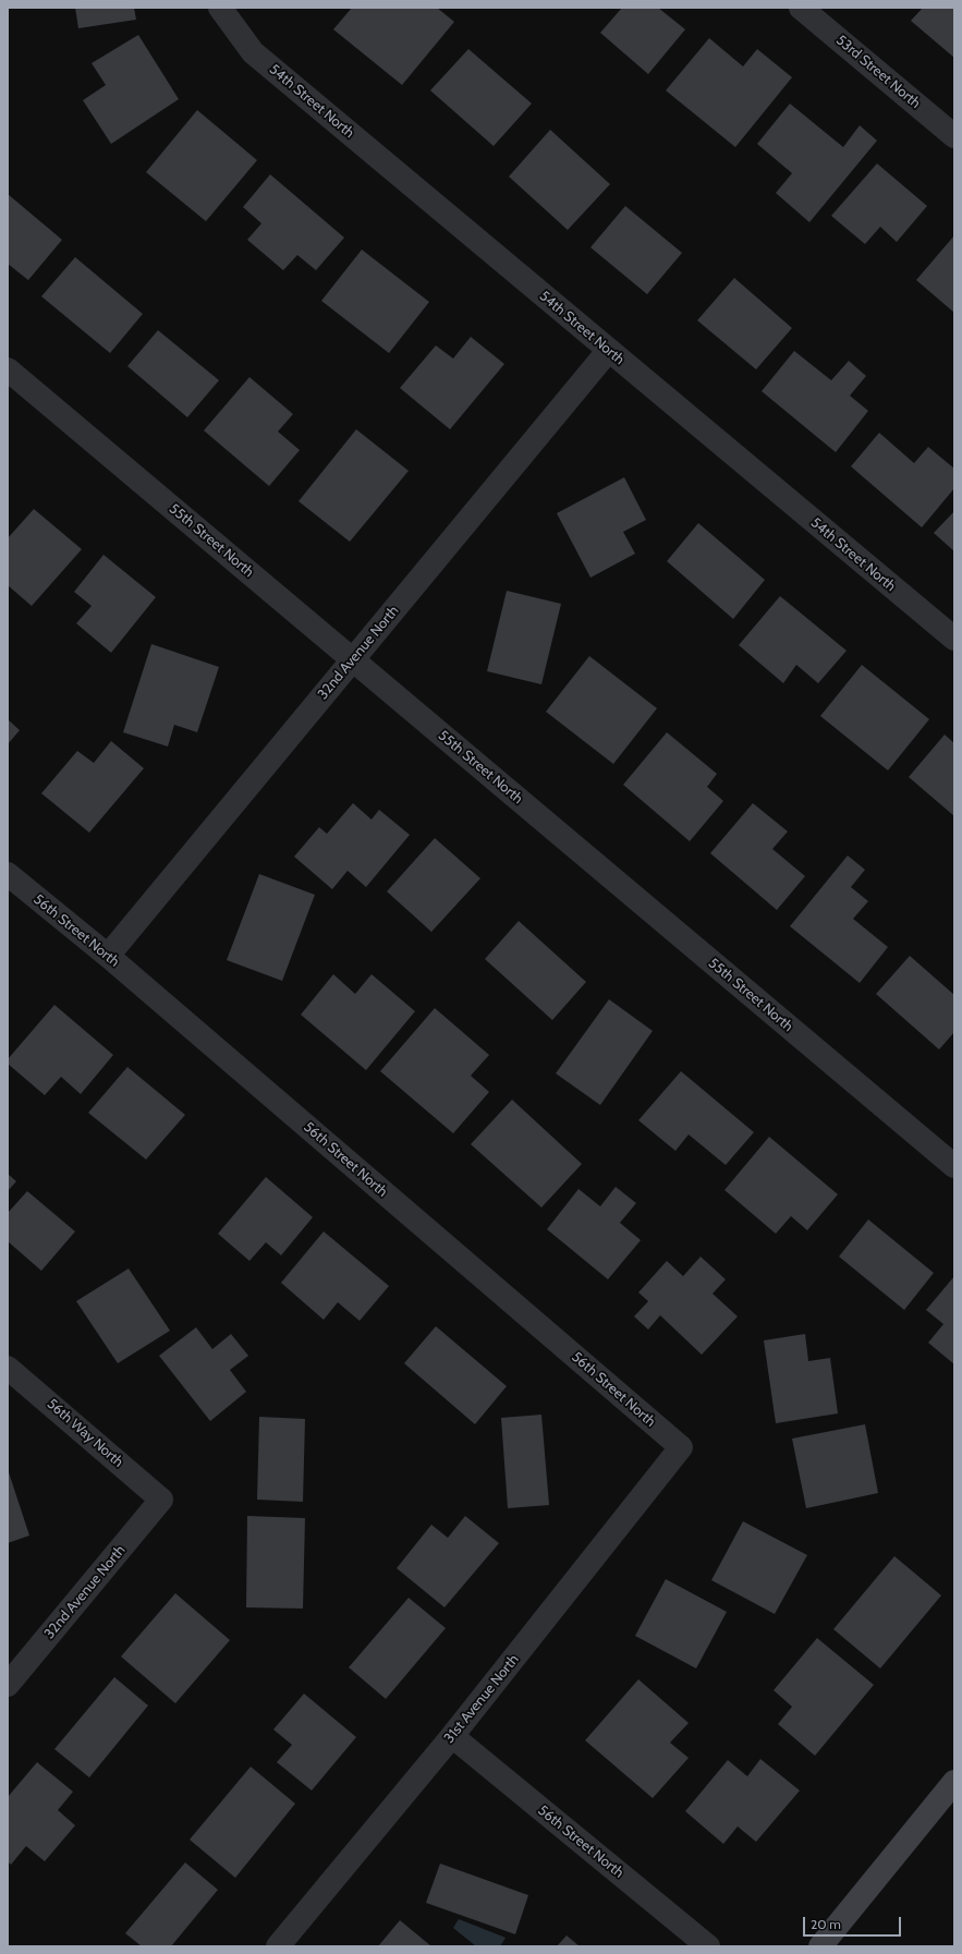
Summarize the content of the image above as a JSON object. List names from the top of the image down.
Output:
{
  "streets": {
    "street": [
      "53rd Street North",
      "54th Street North",
      "55th Street North",
      "32nd Avenue North",
      "56th Street North",
      "56th Way North",
      "31st Avenue North"
    ]
  },
  "crossings": [
    ["54th Street North", "32nd Avenue North"],
    ["55th Street North", "32nd Avenue North"],
    ["32nd Avenue North", "56th Street North"],
    ["32nd Avenue North", "56th Way North"],
    ["56th Street North", "31st Avenue North"]
  ],
  "scale_bar": "20 m"
}
